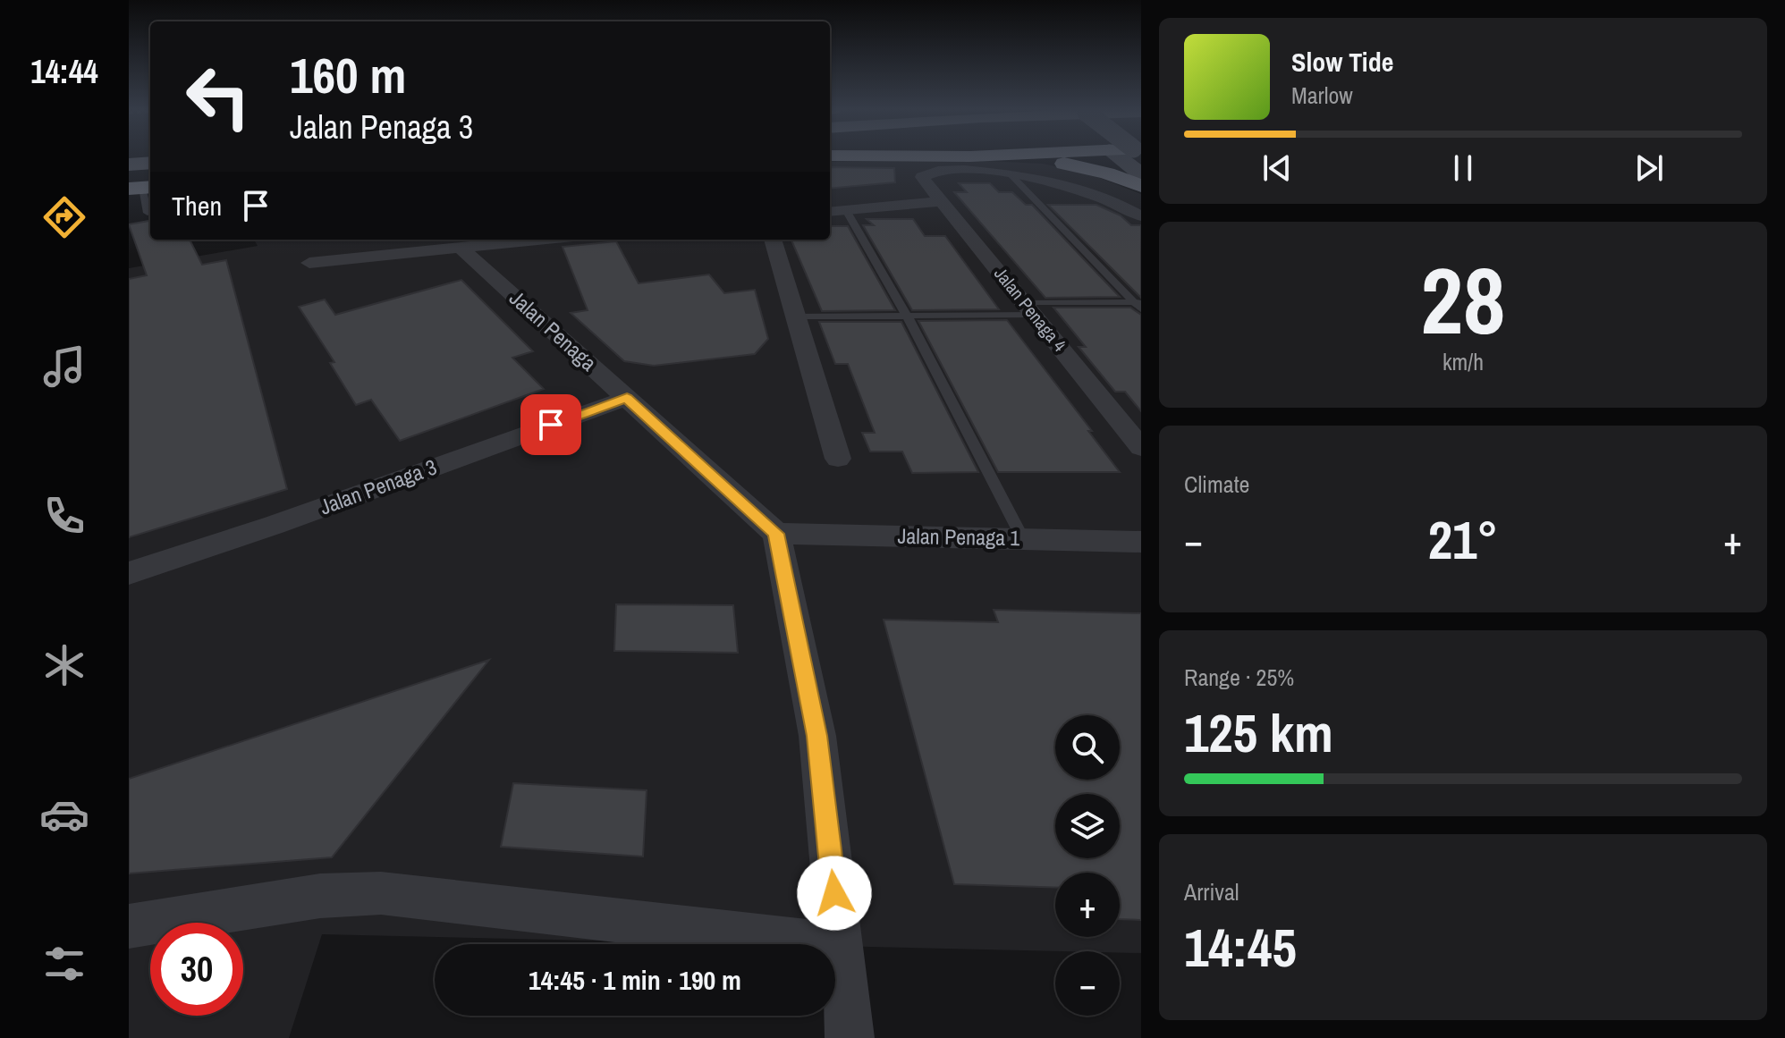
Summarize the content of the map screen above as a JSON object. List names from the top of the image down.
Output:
{
  "streets": {
    "street": [
      "Jalan Penaga 4",
      "Jalan Penaga",
      "Jalan Penaga 3",
      "Jalan Penaga 1"
    ]
  },
  "crossings": [
    ["Jalan Penaga", "Jalan Penaga 3"],
    ["Jalan Penaga", "Jalan Penaga 1"]
  ],
  "page": {
    "tabs": "14:44",
    "turn": ["160 m", "Jalan Penaga 3"],
    "song": ["Slow Tide", "Marlow"],
    "then": "Then",
    "tile": [
      ["28", "km/h"],
      "Climate",
      ["Range · 25%", "125 km"],
      ["Arrival", "14:45"]
    ],
    "heat": ["−", "21°", "+"],
    "map_buttons": ["+", "−"],
    "limit": "30",
    "trip": "14:45 · 1 min · 190 m"
  }
}
